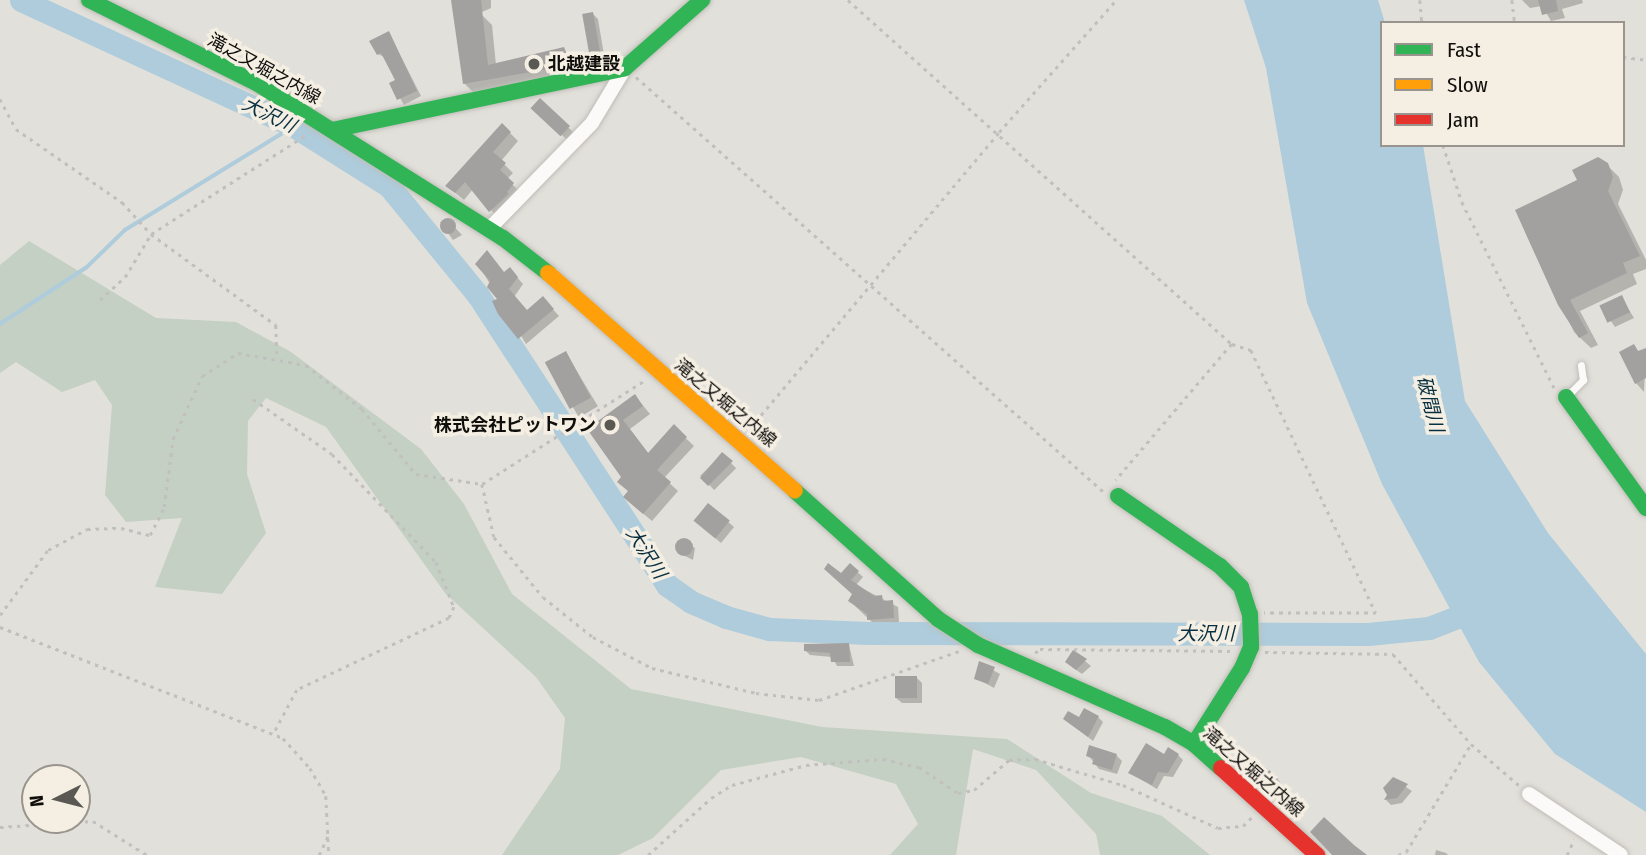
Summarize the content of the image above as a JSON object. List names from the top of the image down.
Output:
{
  "streets": {
    "main road": ["滝之又堀之内線"]
  },
  "water": ["大沢川", "破間川"],
  "places": ["北越建設", "株式会社ピットワン"],
  "legend": ["Fast", "Slow", "Jam"],
  "north": "left"
}
